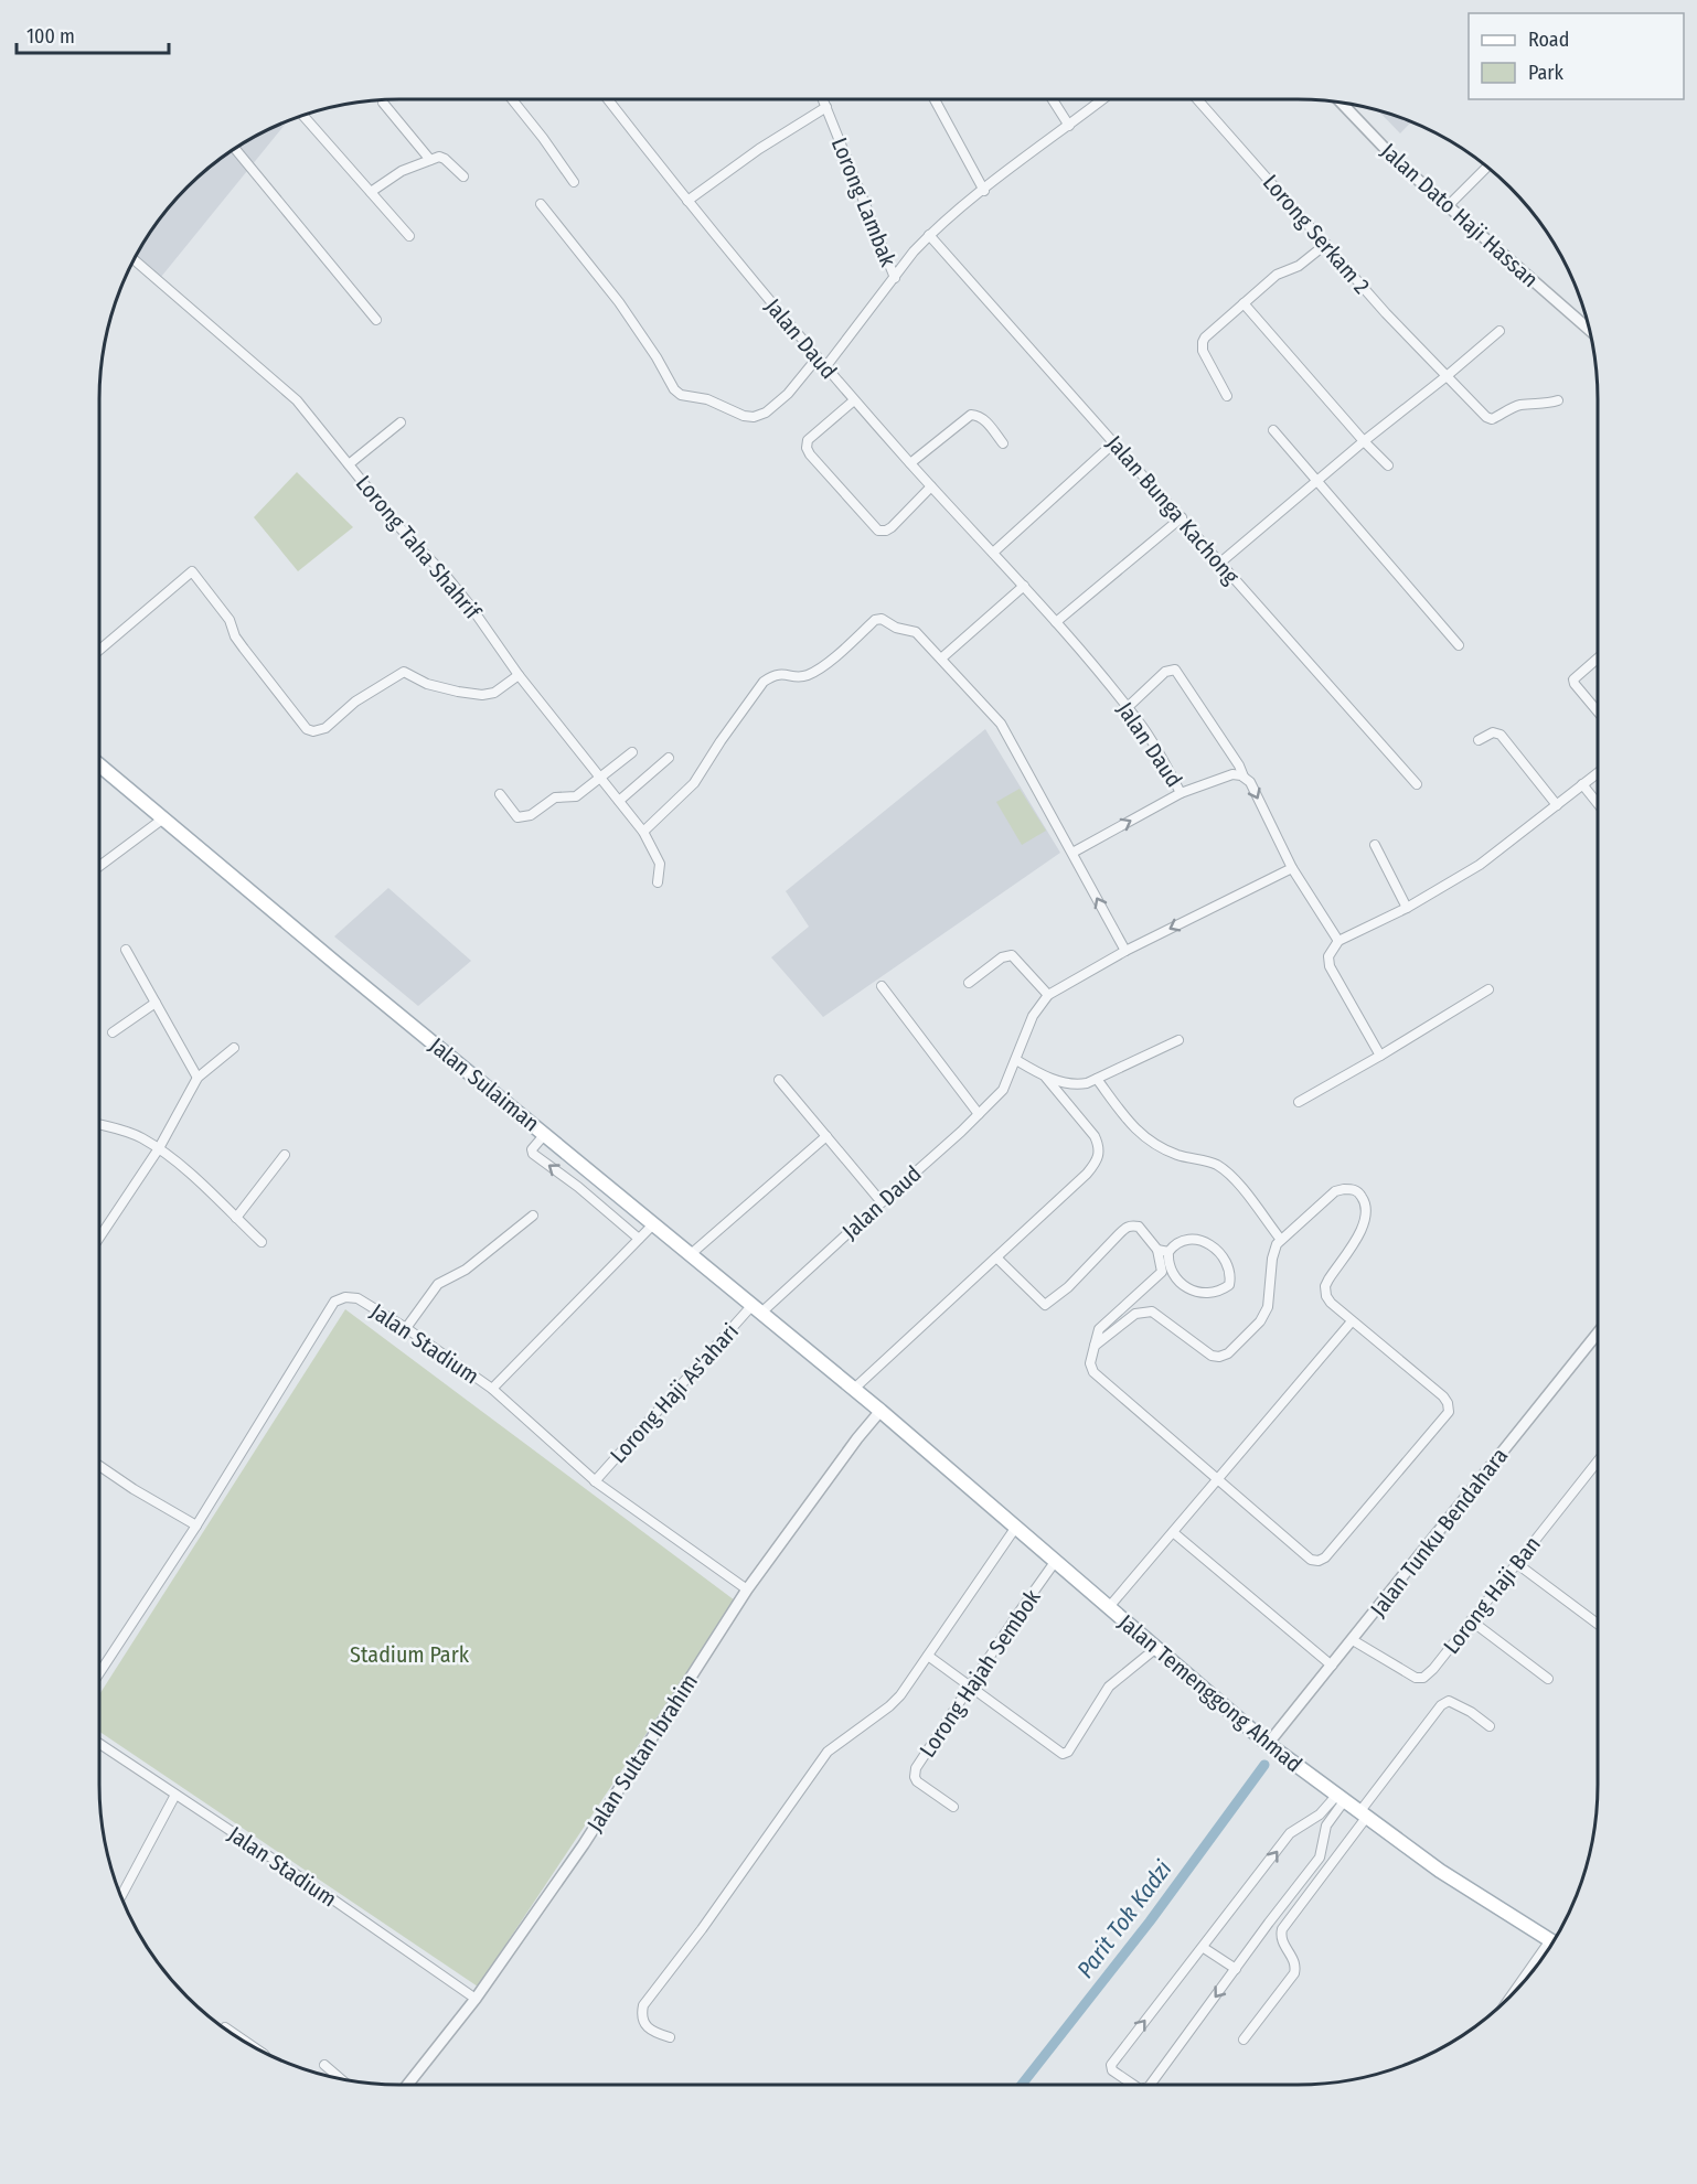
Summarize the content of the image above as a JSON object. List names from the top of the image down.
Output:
{
  "streets": {
    "main road": ["Jalan Sulaiman", "Jalan Temenggong Ahmad"],
    "street": [
      "Lorong Lambak",
      "Jalan Dato Haji Hassan",
      "Lorong Serkam 2",
      "Jalan Daud",
      "Jalan Bunga Kachong",
      "Lorong Taha Shahrif",
      "Jalan Stadium",
      "Lorong Haji As'ahari",
      "Jalan Tunku Bendahara",
      "Lorong Haji Ban",
      "Lorong Hajah Sembok",
      "Jalan Sultan Ibrahim"
    ]
  },
  "crossings": [
    ["Jalan Daud", "Jalan Sulaiman"],
    ["Jalan Daud", "Lorong Haji As'ahari"],
    ["Jalan Sulaiman", "Lorong Haji As'ahari"],
    ["Jalan Sulaiman", "Jalan Temenggong Ahmad"],
    ["Jalan Sulaiman", "Jalan Sultan Ibrahim"],
    ["Jalan Stadium", "Lorong Haji As'ahari"],
    ["Jalan Stadium", "Jalan Sultan Ibrahim"],
    ["Jalan Tunku Bendahara", "Lorong Haji Ban"],
    ["Jalan Tunku Bendahara", "Jalan Temenggong Ahmad"],
    ["Lorong Hajah Sembok", "Jalan Temenggong Ahmad"],
    ["Jalan Temenggong Ahmad", "Jalan Sultan Ibrahim"]
  ],
  "water": ["Parit Tok Kadzi"],
  "parks": ["Stadium Park"],
  "legend": ["Road", "Park"],
  "scale_bar": "100 m"
}
